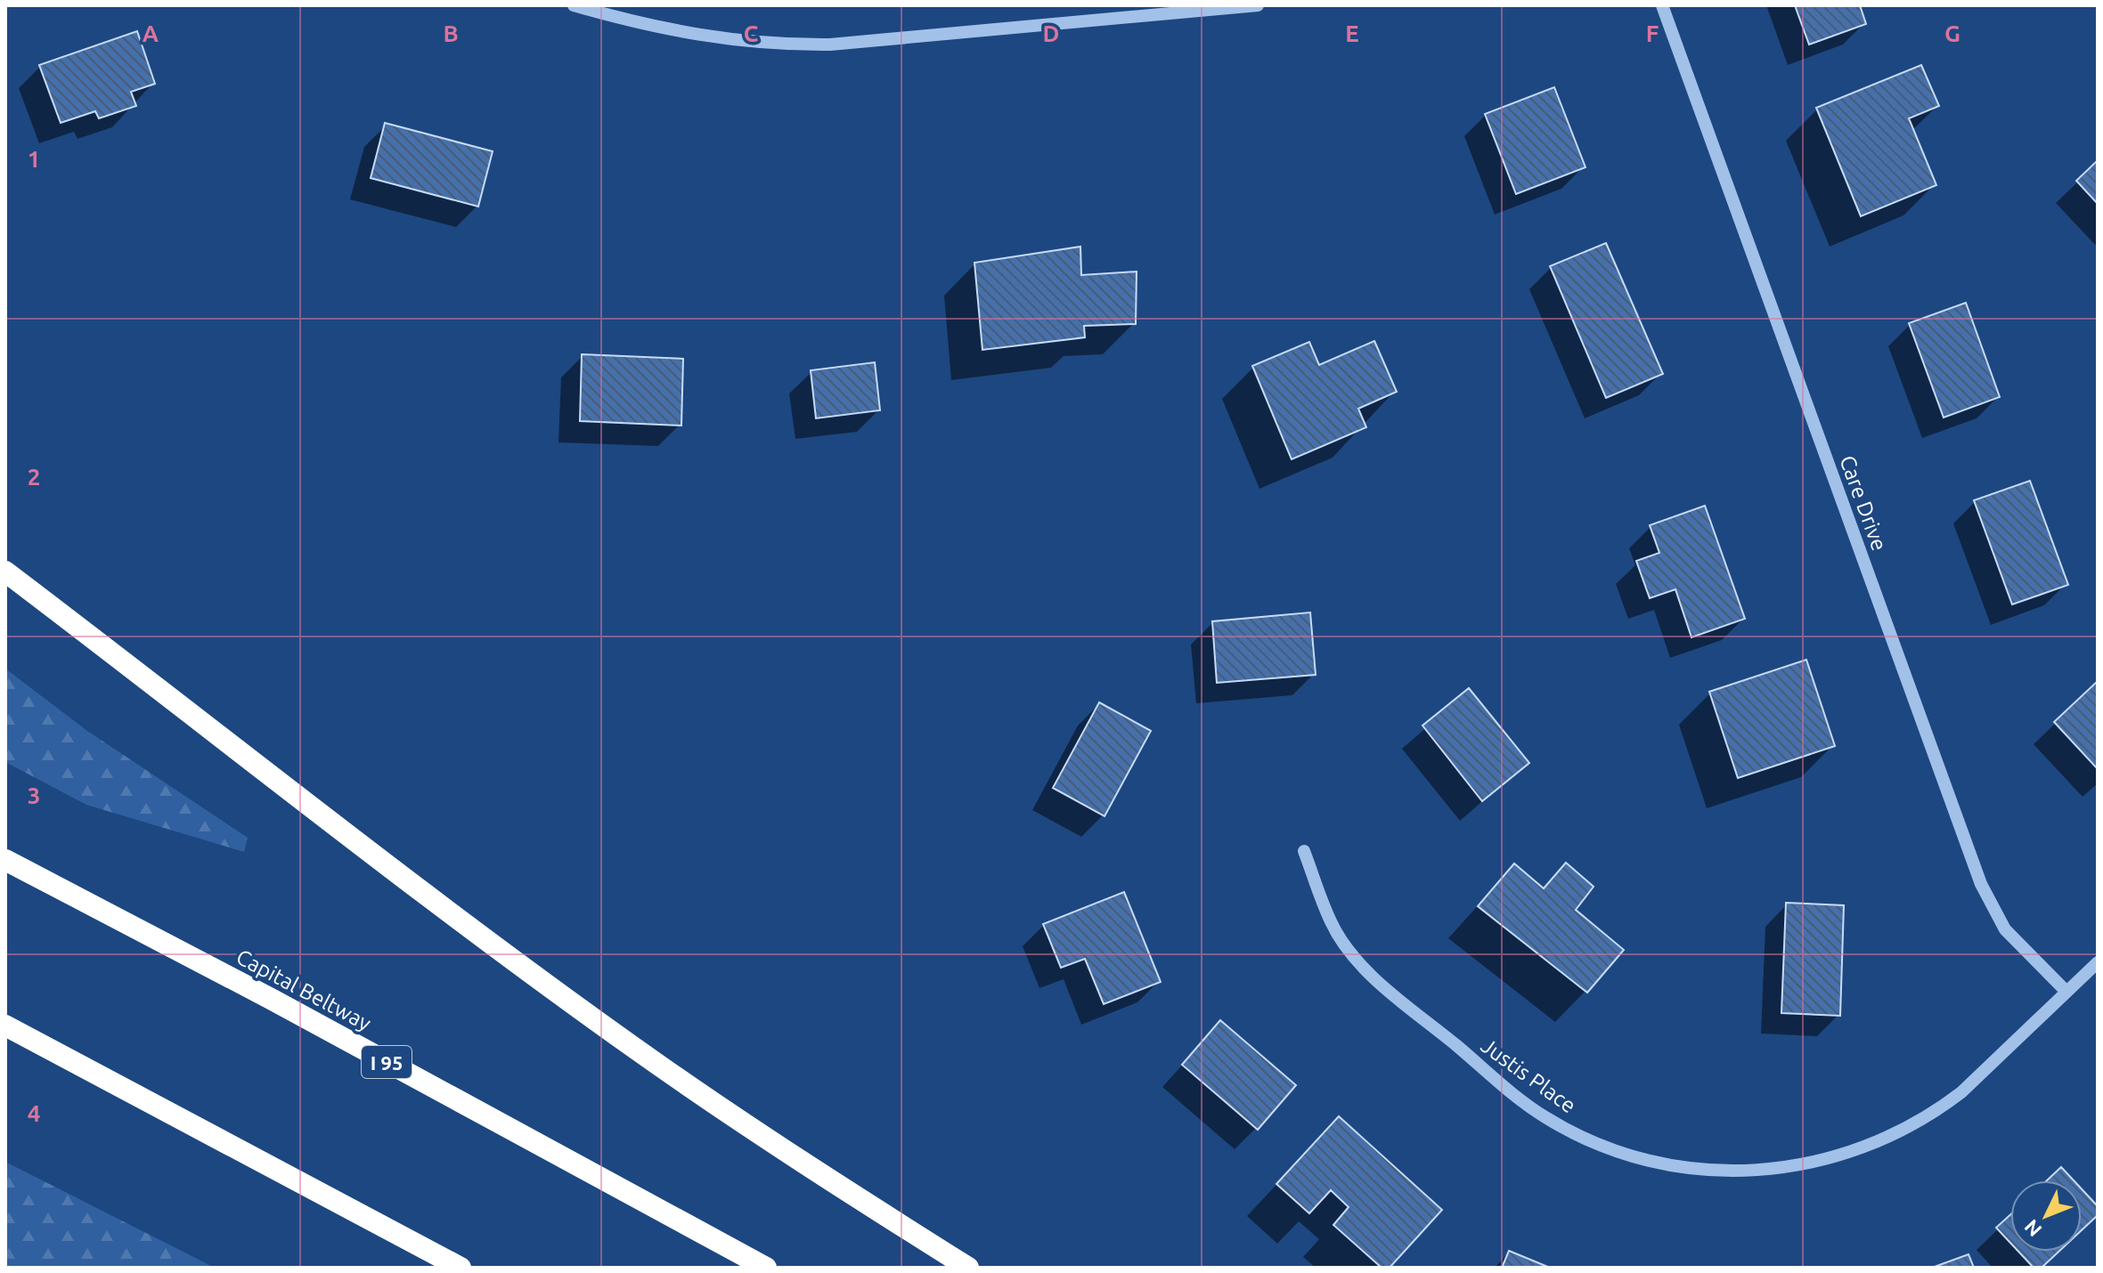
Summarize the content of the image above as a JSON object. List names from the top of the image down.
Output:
{
  "streets": {
    "highway": ["Capital Beltway", "I 95"],
    "street": ["Care Drive", "Justis Place"]
  },
  "crossings": [
    ["Care Drive", "Justis Place"]
  ],
  "north": "bottom left",
  "grid": {
    "columns": [
      "A",
      "B",
      "C",
      "D",
      "E",
      "F",
      "G"
    ],
    "rows": [
      "1",
      "2",
      "3",
      "4"
    ]
  }
}
